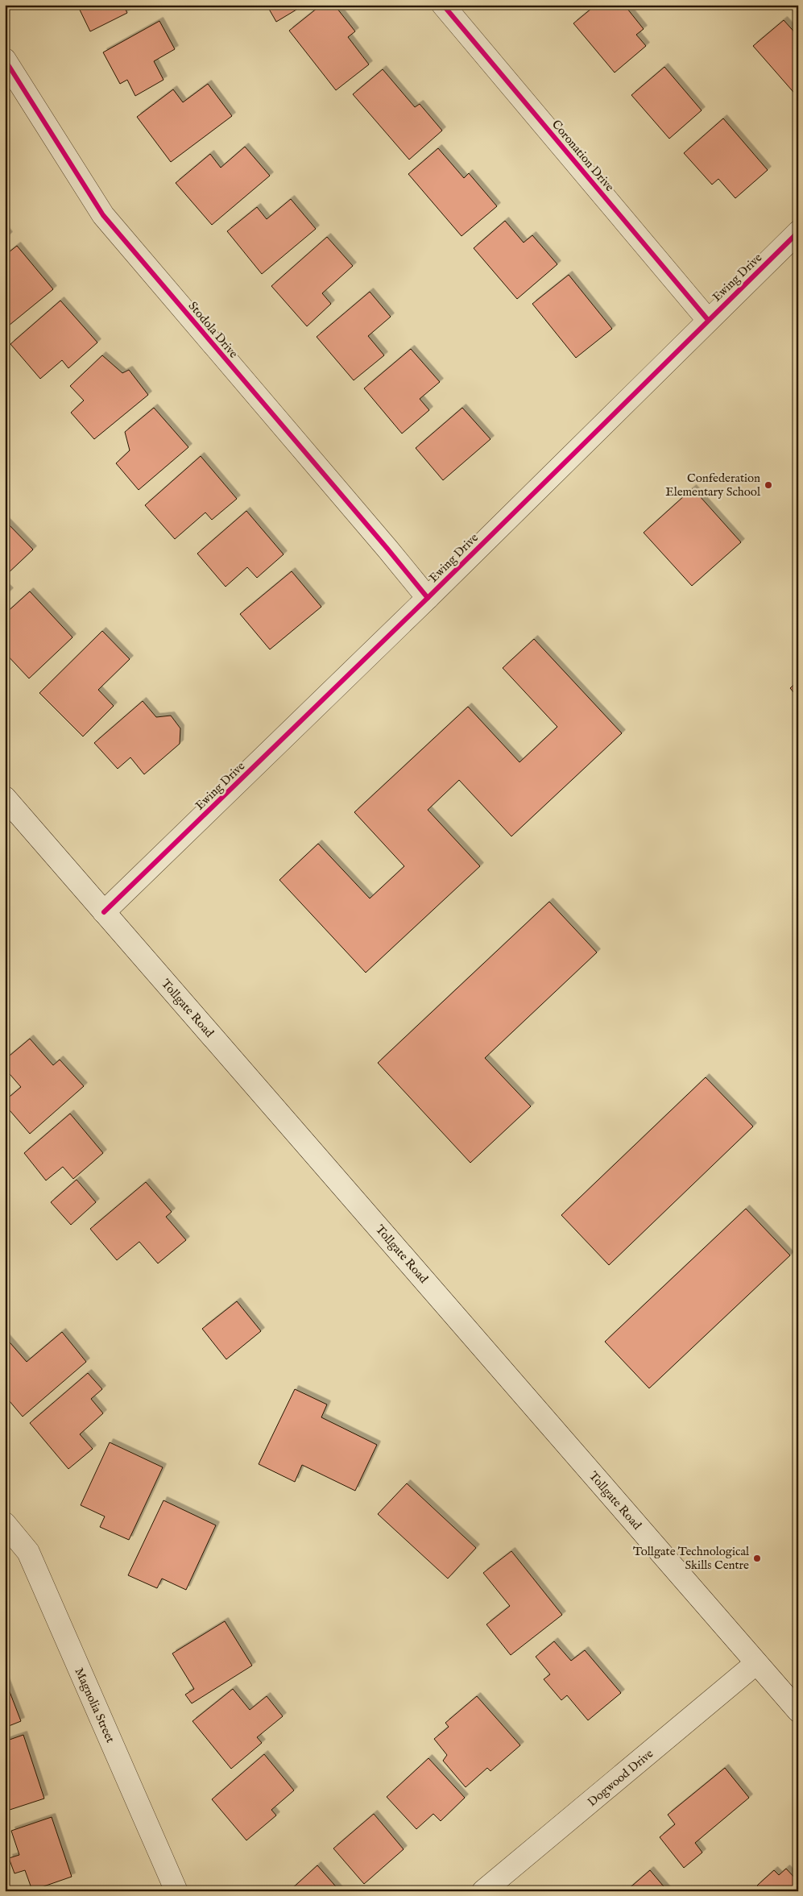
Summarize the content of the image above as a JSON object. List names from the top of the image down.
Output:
{
  "streets": {
    "street": [
      "Coronation Drive",
      "Ewing Drive",
      "Stodola Drive",
      "Tollgate Road",
      "Magnolia Street",
      "Dogwood Drive"
    ]
  },
  "crossings": [
    ["Coronation Drive", "Ewing Drive"],
    ["Ewing Drive", "Stodola Drive"],
    ["Ewing Drive", "Tollgate Road"],
    ["Tollgate Road", "Dogwood Drive"]
  ],
  "places": ["Confederation Elementary School", "Tollgate Technological Skills Centre"]
}
